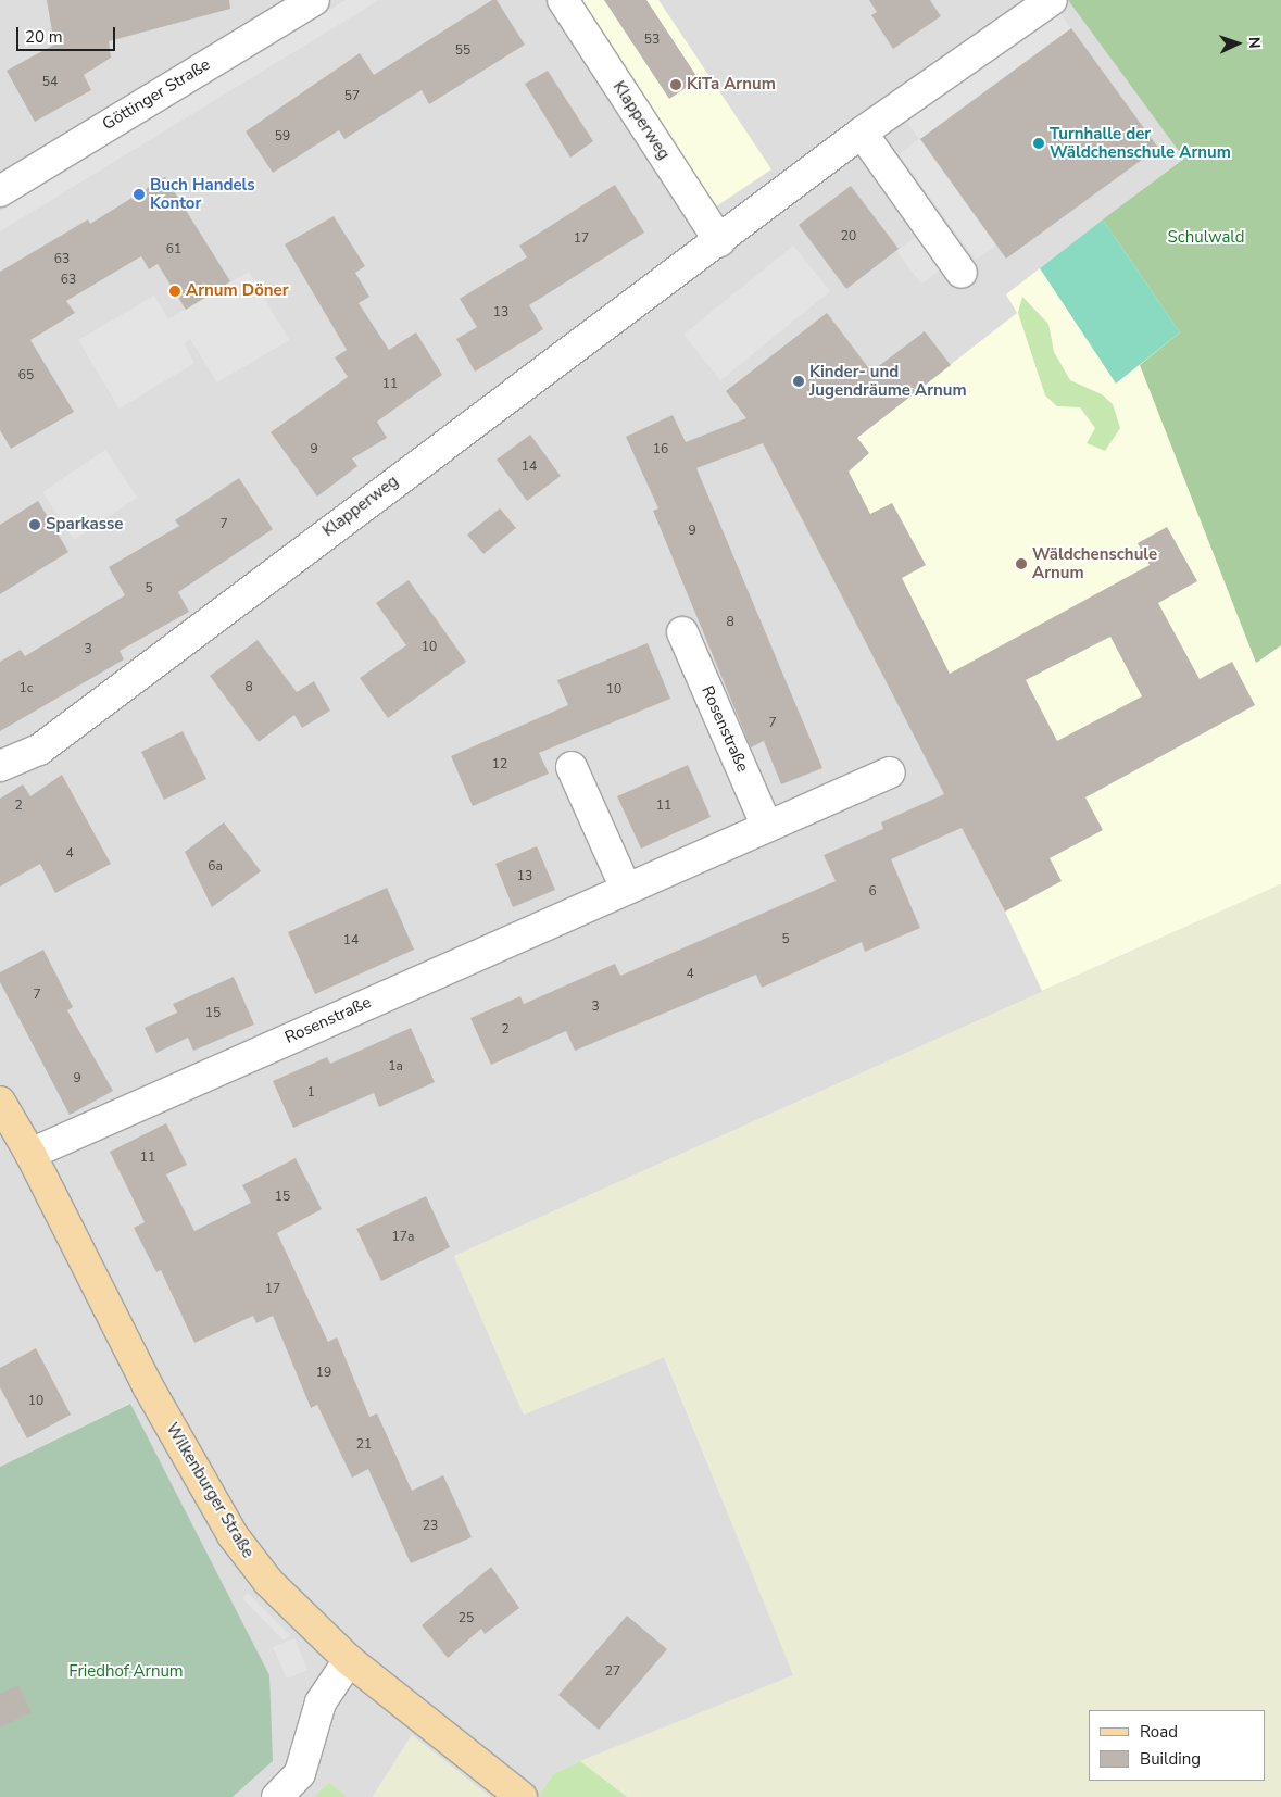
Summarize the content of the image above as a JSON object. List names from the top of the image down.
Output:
{
  "streets": {
    "main road": ["Wilkenburger Straße"],
    "street": ["Göttinger Straße", "Klapperweg", "Rosenstraße"]
  },
  "crossings": [
    ["Rosenstraße", "Wilkenburger Straße"]
  ],
  "parks": ["Schulwald", "Friedhof Arnum"],
  "places": [
    "KiTa Arnum",
    "Turnhalle der Wäldchenschule Arnum",
    "Buch Handels Kontor",
    "Arnum Döner",
    "Kinder- und Jugendräume Arnum",
    "Sparkasse",
    "Wäldchenschule Arnum"
  ],
  "house_numbers": [
    "53",
    "55",
    "54",
    "57",
    "59",
    "20",
    "17",
    "61",
    "63",
    "63",
    "13",
    "65",
    "11",
    "9",
    "16",
    "14",
    "7",
    "9",
    "5",
    "8",
    "10",
    "3",
    "8",
    "1c",
    "10",
    "7",
    "12",
    "2",
    "11",
    "4",
    "6a",
    "13",
    "6",
    "5",
    "14",
    "4",
    "7",
    "3",
    "15",
    "2",
    "1a",
    "9",
    "1",
    "11",
    "15",
    "17a",
    "17",
    "19",
    "10",
    "21",
    "23",
    "25",
    "27"
  ],
  "legend": ["Road", "Building"],
  "scale_bar": "20 m",
  "north": "right"
}
